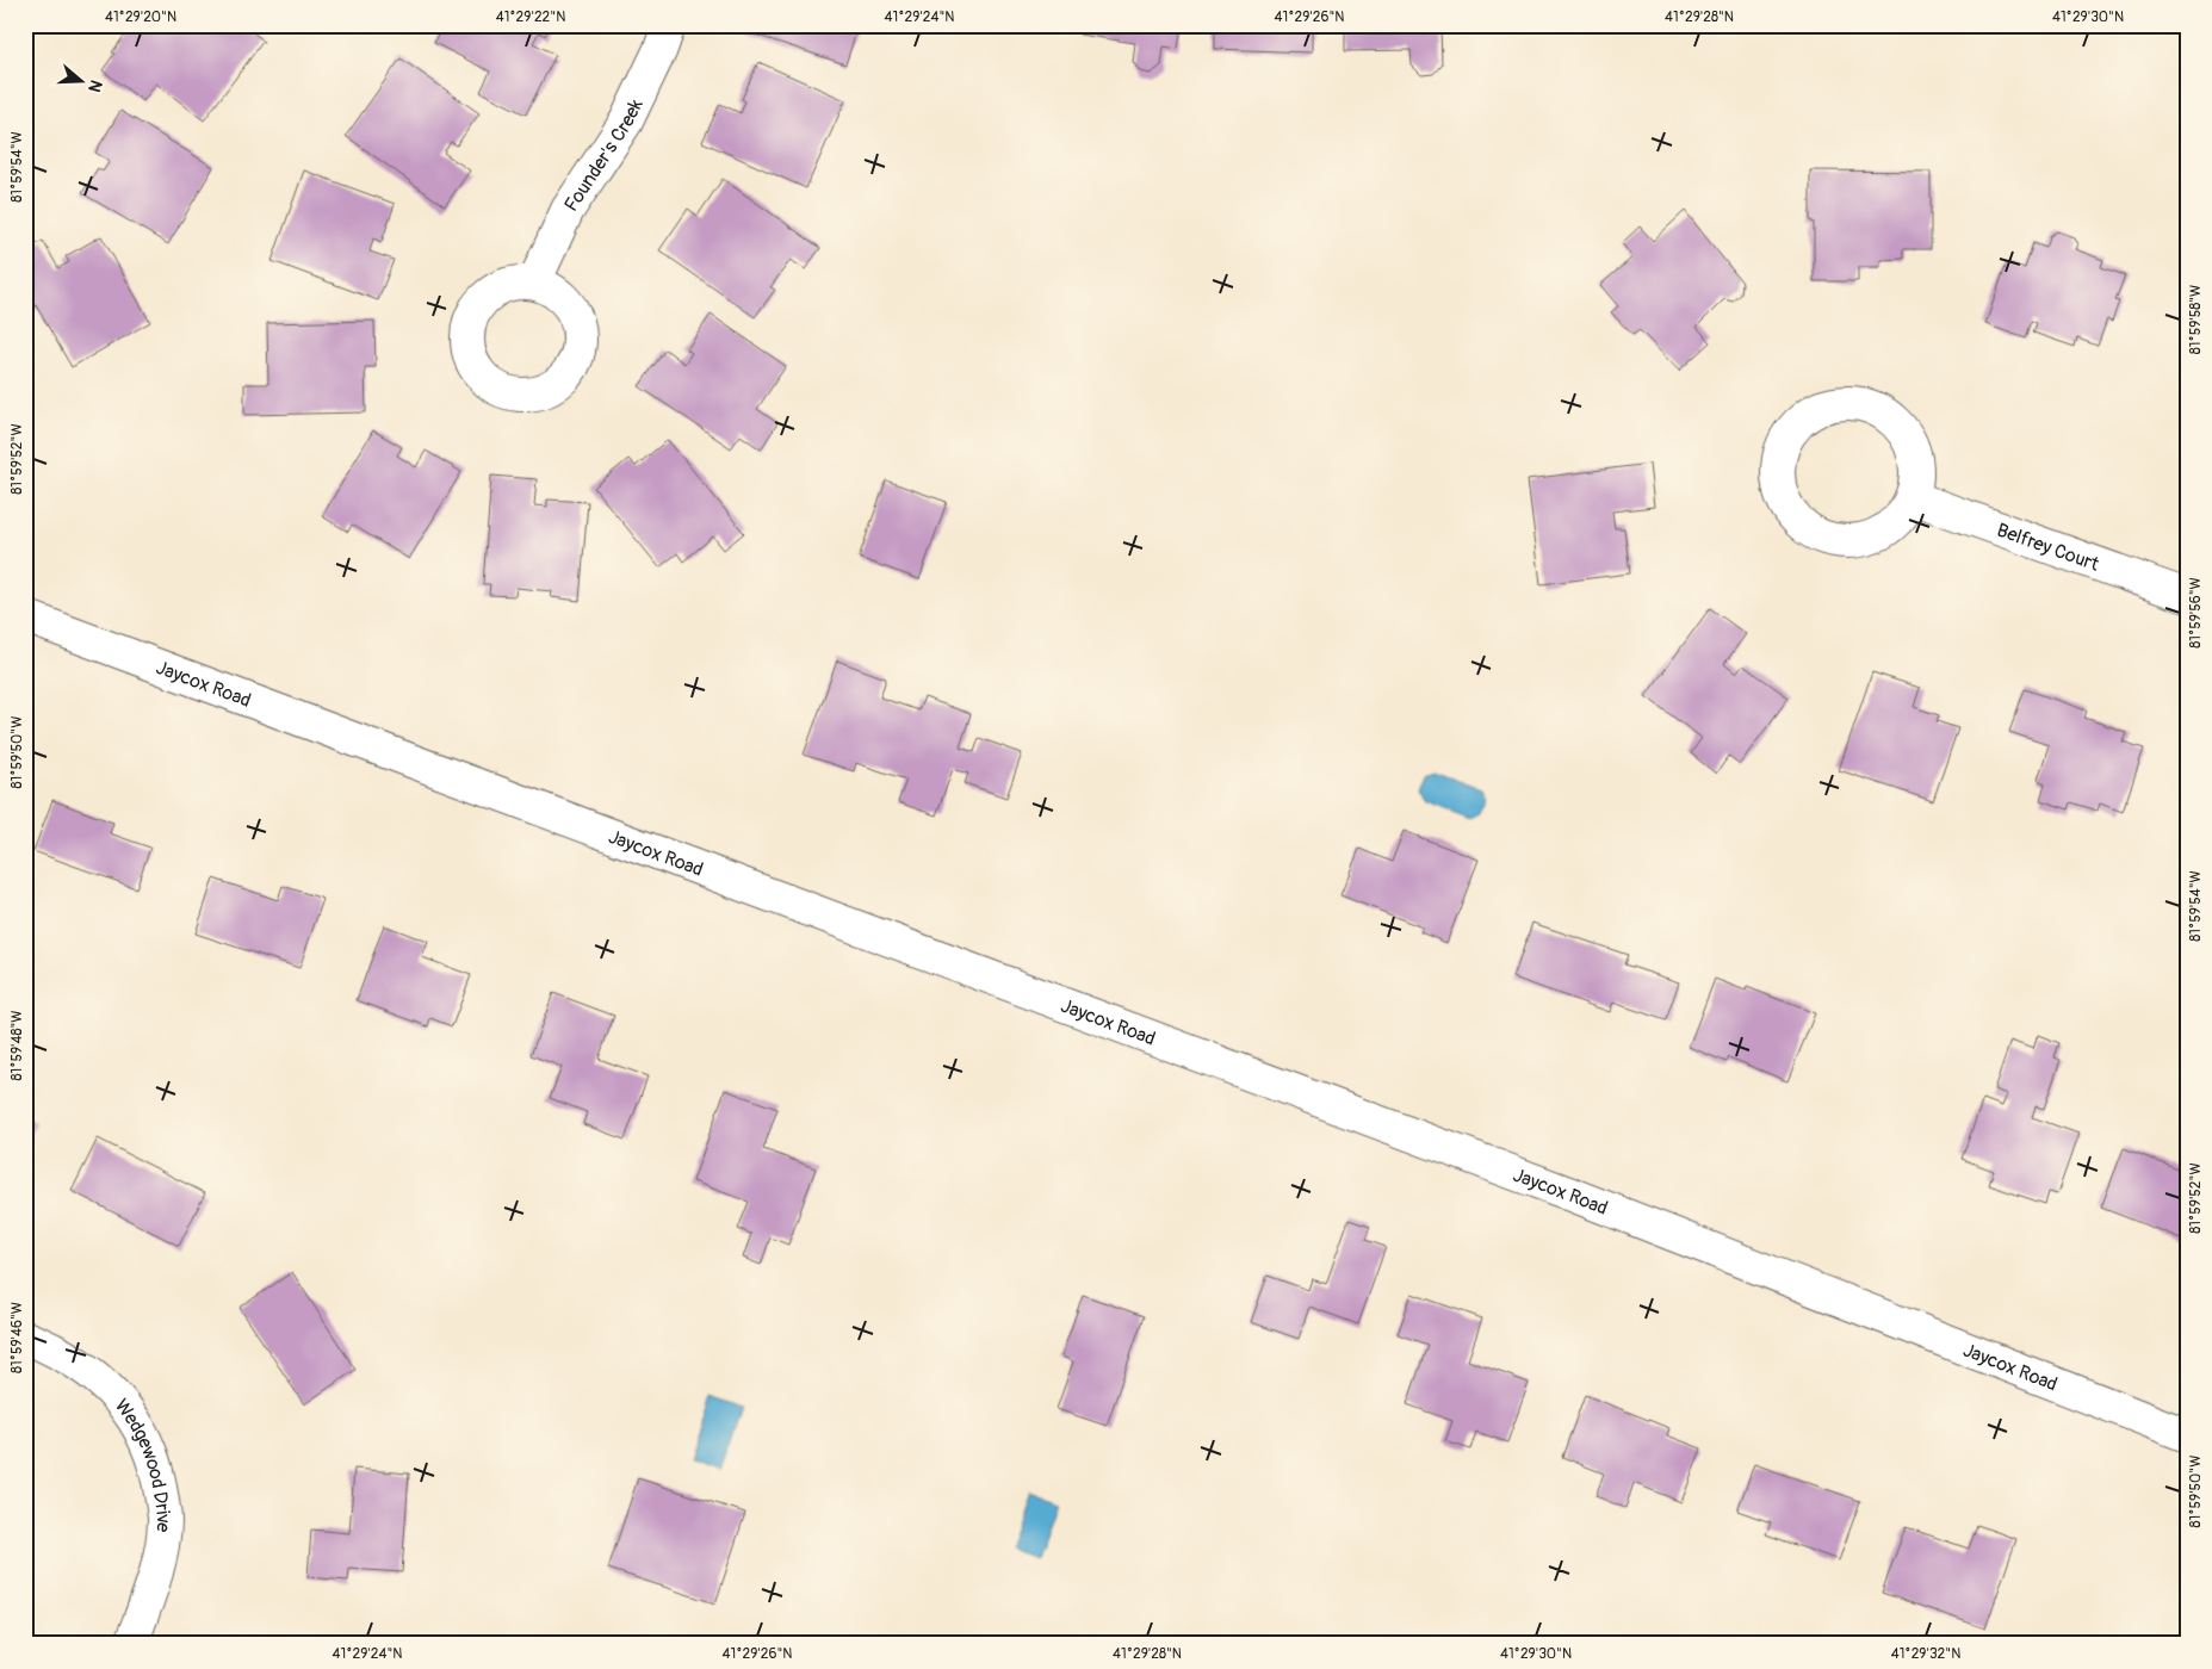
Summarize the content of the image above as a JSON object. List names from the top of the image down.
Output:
{
  "streets": {
    "street": [
      "Founder's Creek",
      "Belfrey Court",
      "Jaycox Road",
      "Wedgewood Drive"
    ]
  },
  "north": "right",
  "coordinates": [
    "41°29'20\"N",
    "41°29'22\"N",
    "41°29'24\"N",
    "41°29'26\"N",
    "41°29'28\"N",
    "41°29'30\"N",
    "81°59'54\"W",
    "81°59'58\"W",
    "81°59'52\"W",
    "81°59'56\"W",
    "81°59'50\"W",
    "81°59'48\"W",
    "81°59'46\"W",
    "41°29'32\"N"
  ]
}
